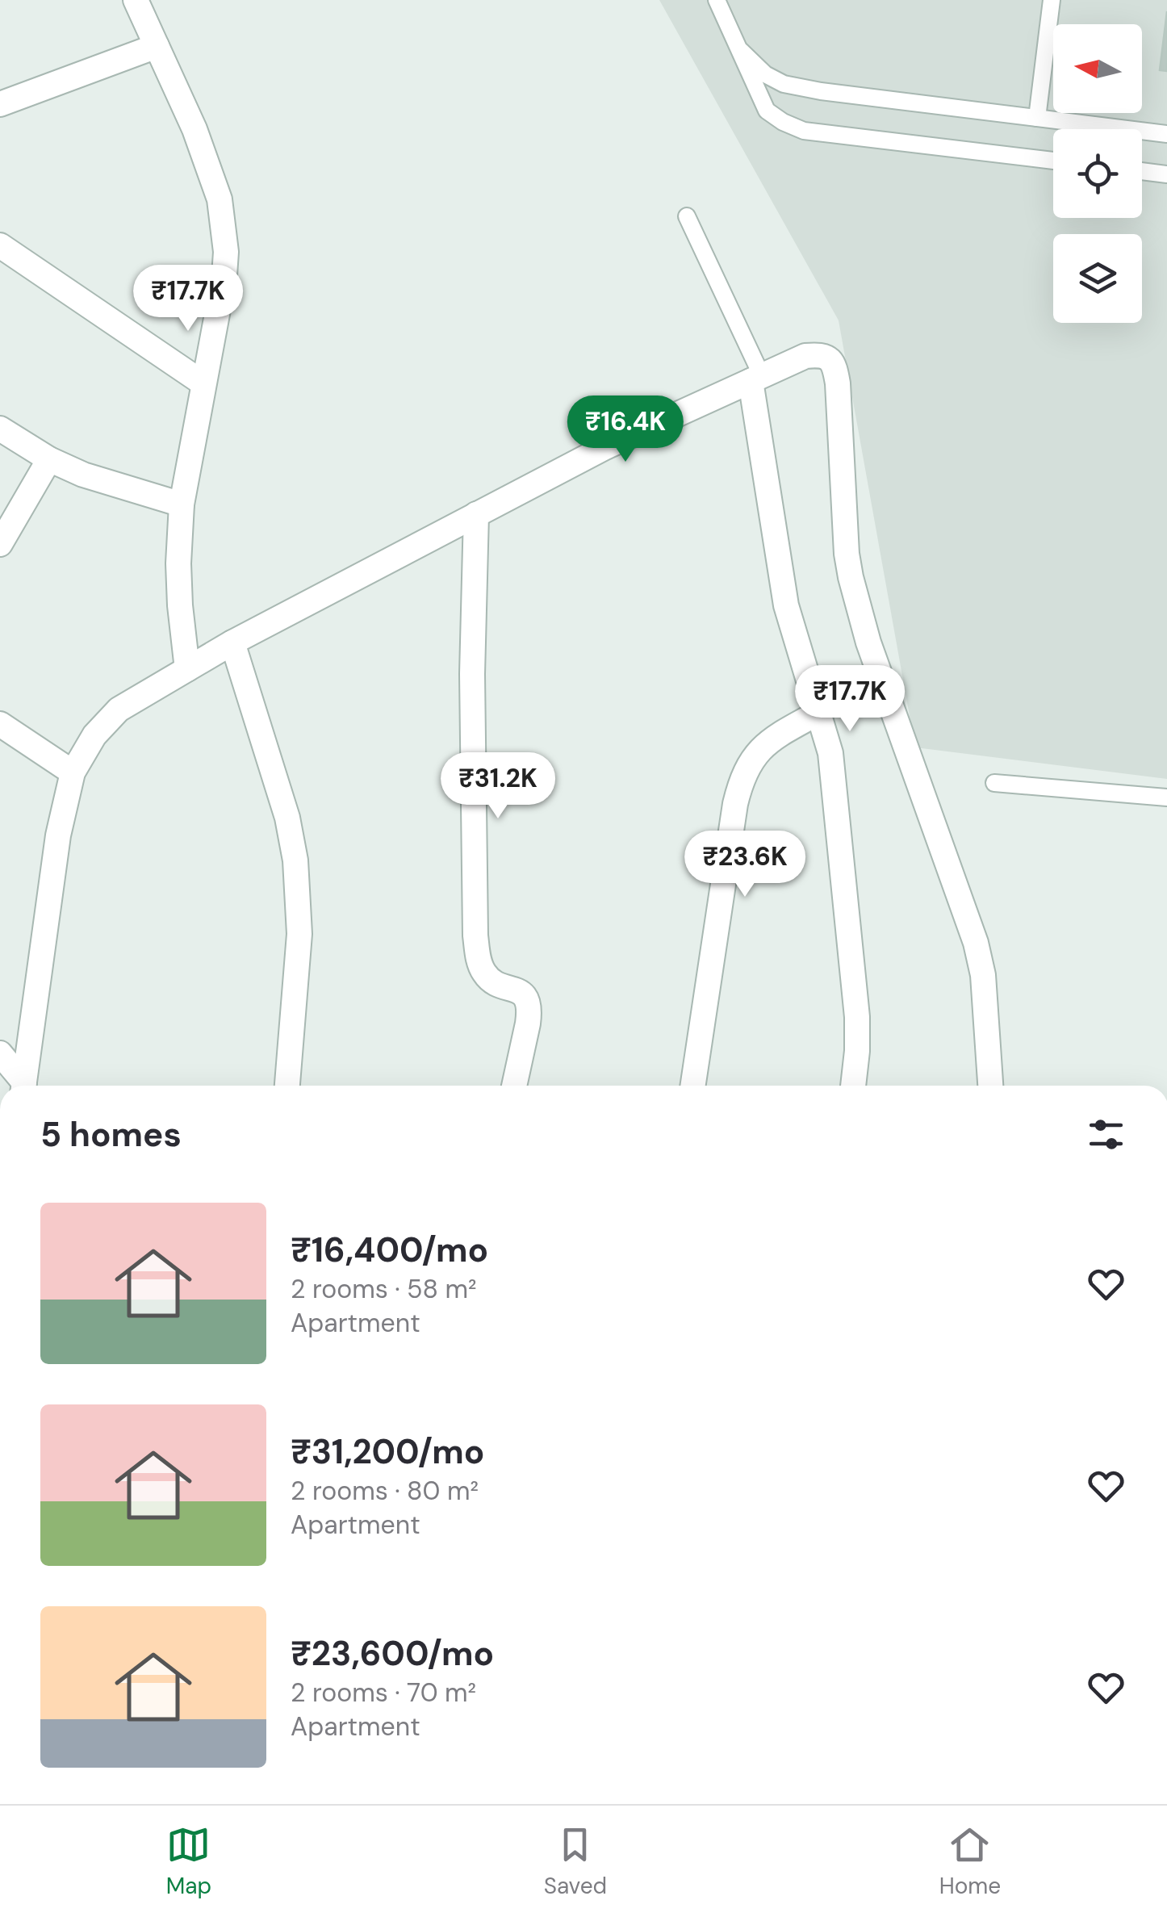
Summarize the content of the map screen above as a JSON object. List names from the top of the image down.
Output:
{
  "north": "left",
  "page": {
    "price": [
      "₹17.7K",
      "₹16.4K",
      "₹17.7K",
      "₹31.2K",
      "₹23.6K"
    ],
    "heading": "5 homes",
    "list": [
      {
        "name": "₹16,400/mo",
        "note": "2 rooms · 58 m² · Apartment"
      },
      {
        "name": "₹31,200/mo",
        "note": "2 rooms · 80 m² · Apartment"
      },
      {
        "name": "₹23,600/mo",
        "note": "2 rooms · 70 m² · Apartment"
      }
    ],
    "tabs": ["Map", "Saved", "Home"]
  }
}
